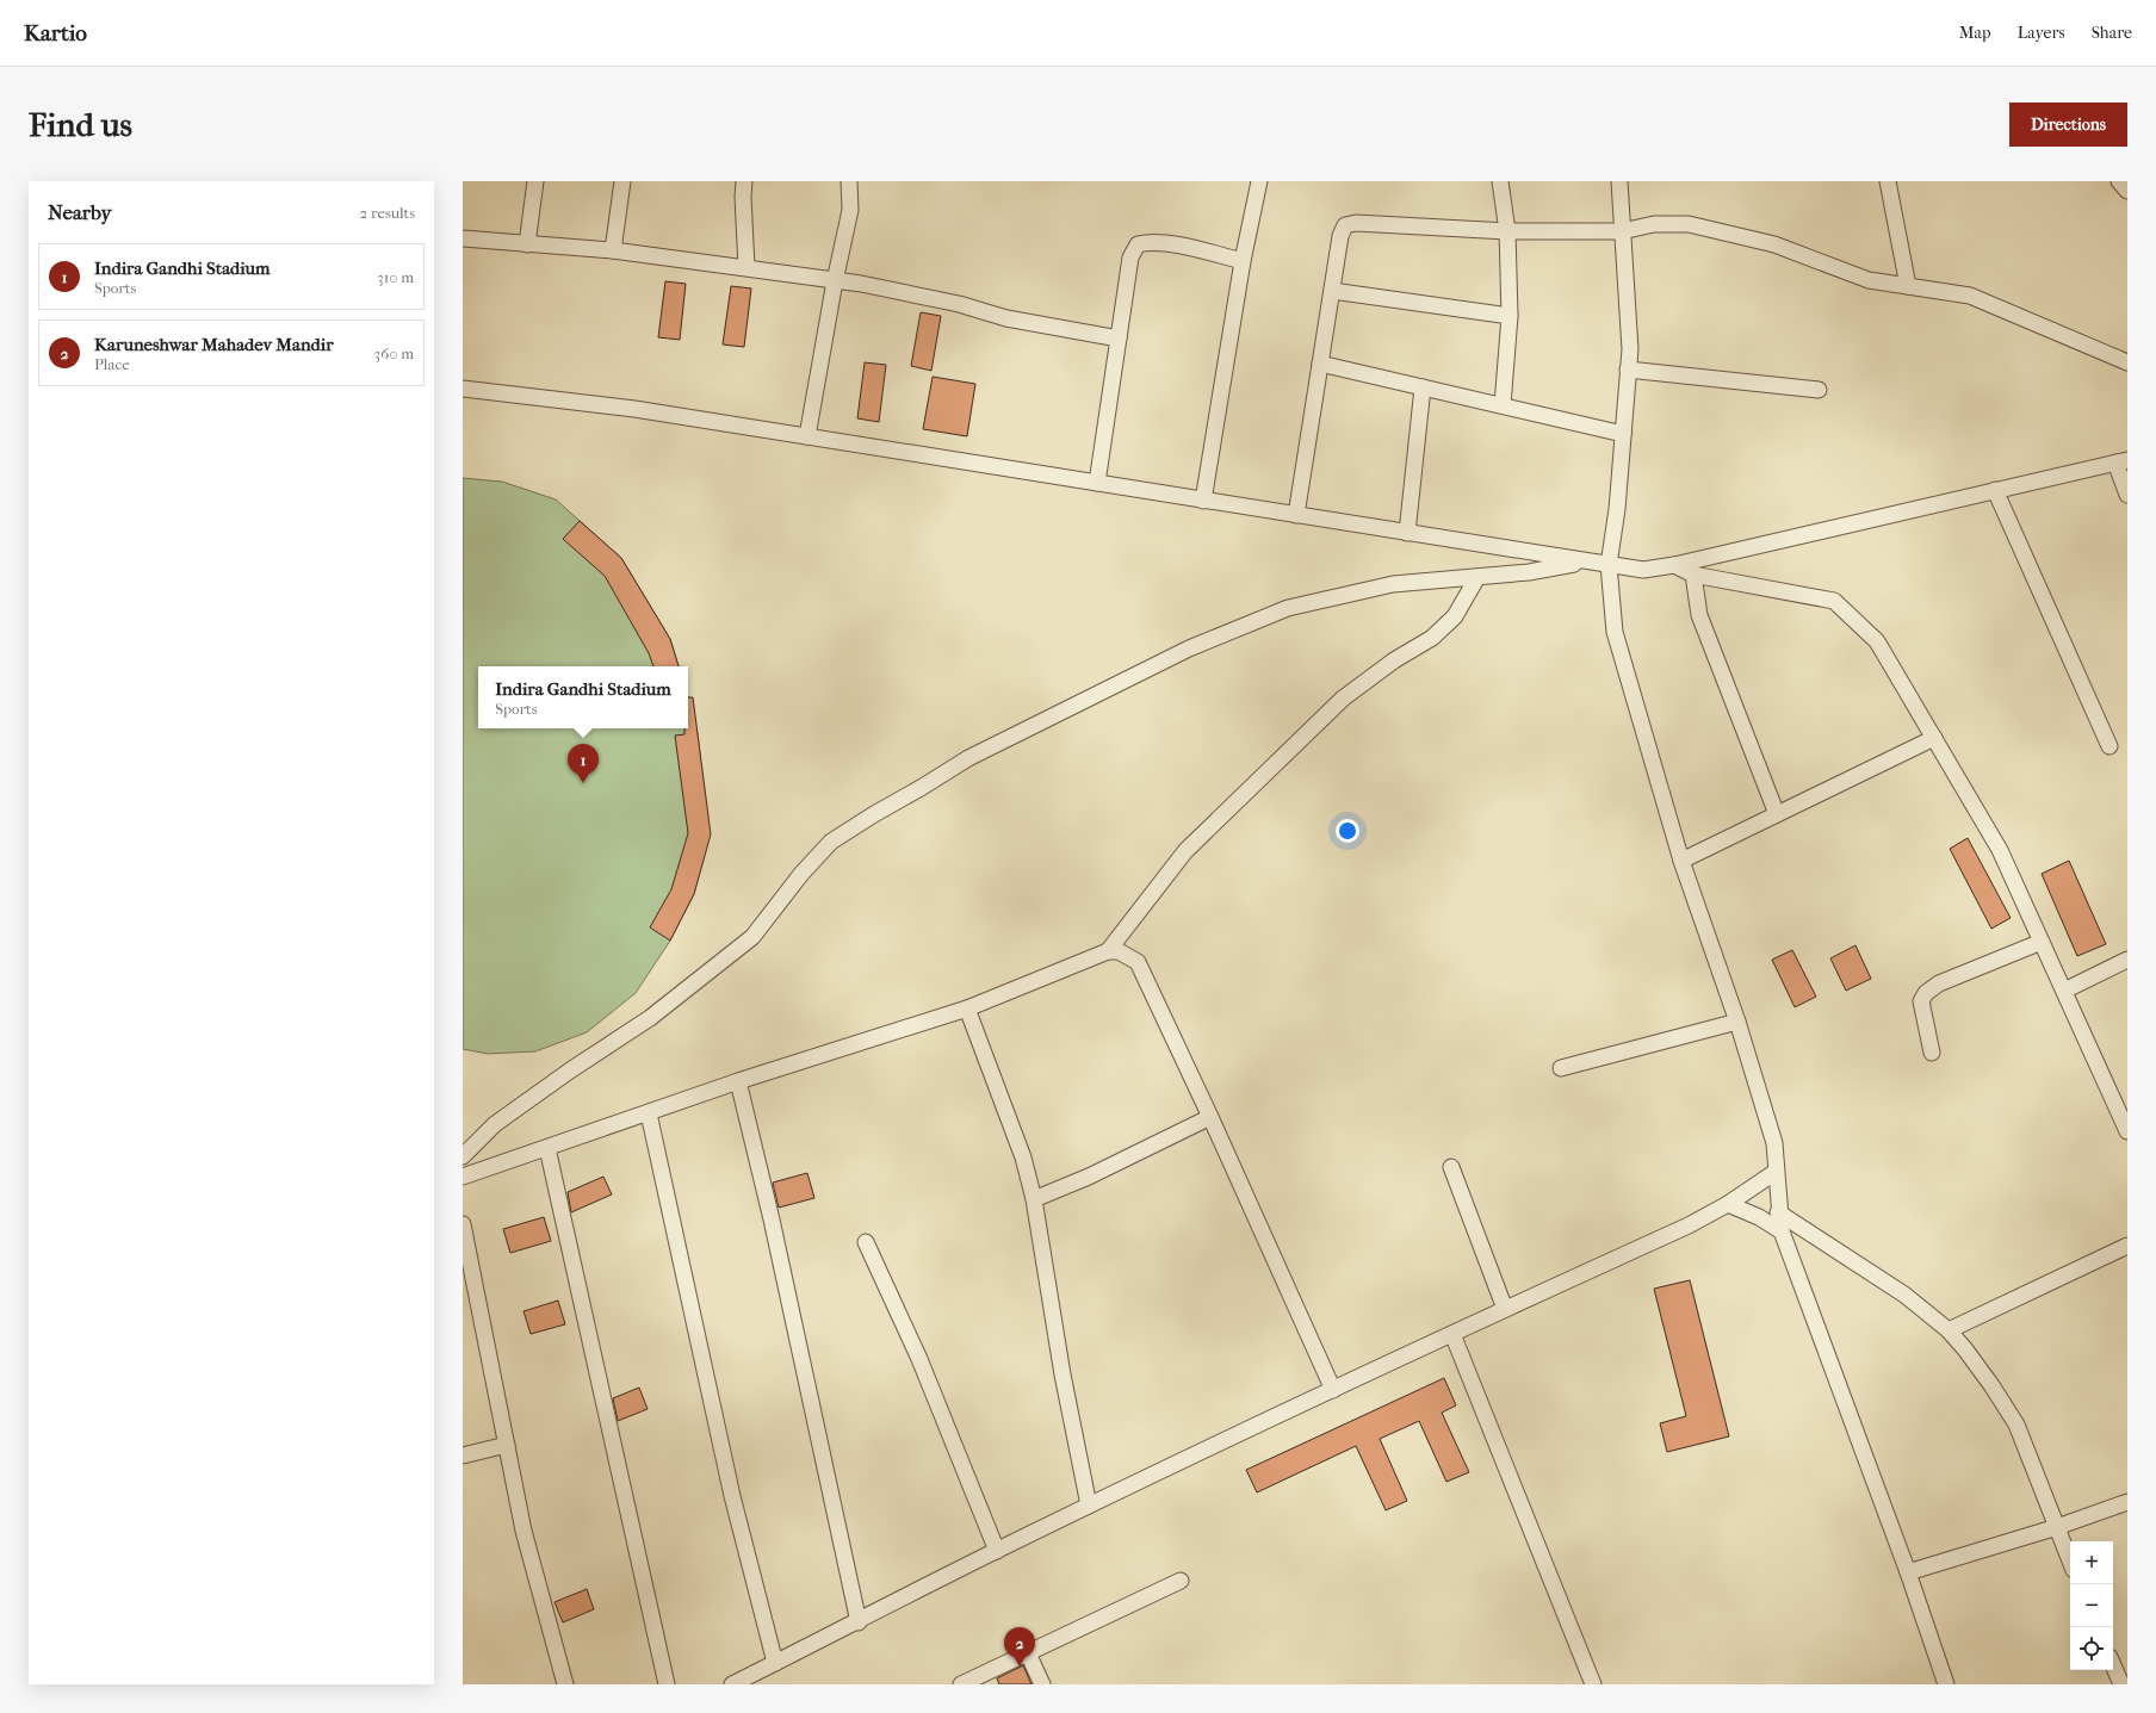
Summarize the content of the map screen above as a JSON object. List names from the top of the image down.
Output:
{
  "page": {
    "header": "Kartio",
    "nav": ["Map", "Layers", "Share"],
    "buttons": "Directions",
    "title": "Find us",
    "heading": ["Nearby", "2 results"],
    "list": [
      {
        "mark": "1",
        "name": "Indira Gandhi Stadium",
        "note": "Sports",
        "value": "310 m"
      },
      {
        "mark": "2",
        "name": "Karuneshwar Mahadev Mandir",
        "note": "Place",
        "value": "360 m"
      }
    ],
    "popup": ["Indira Gandhi Stadium", "Sports"],
    "pins": ["1", "2"],
    "map_buttons": ["+", "−"]
  }
}
